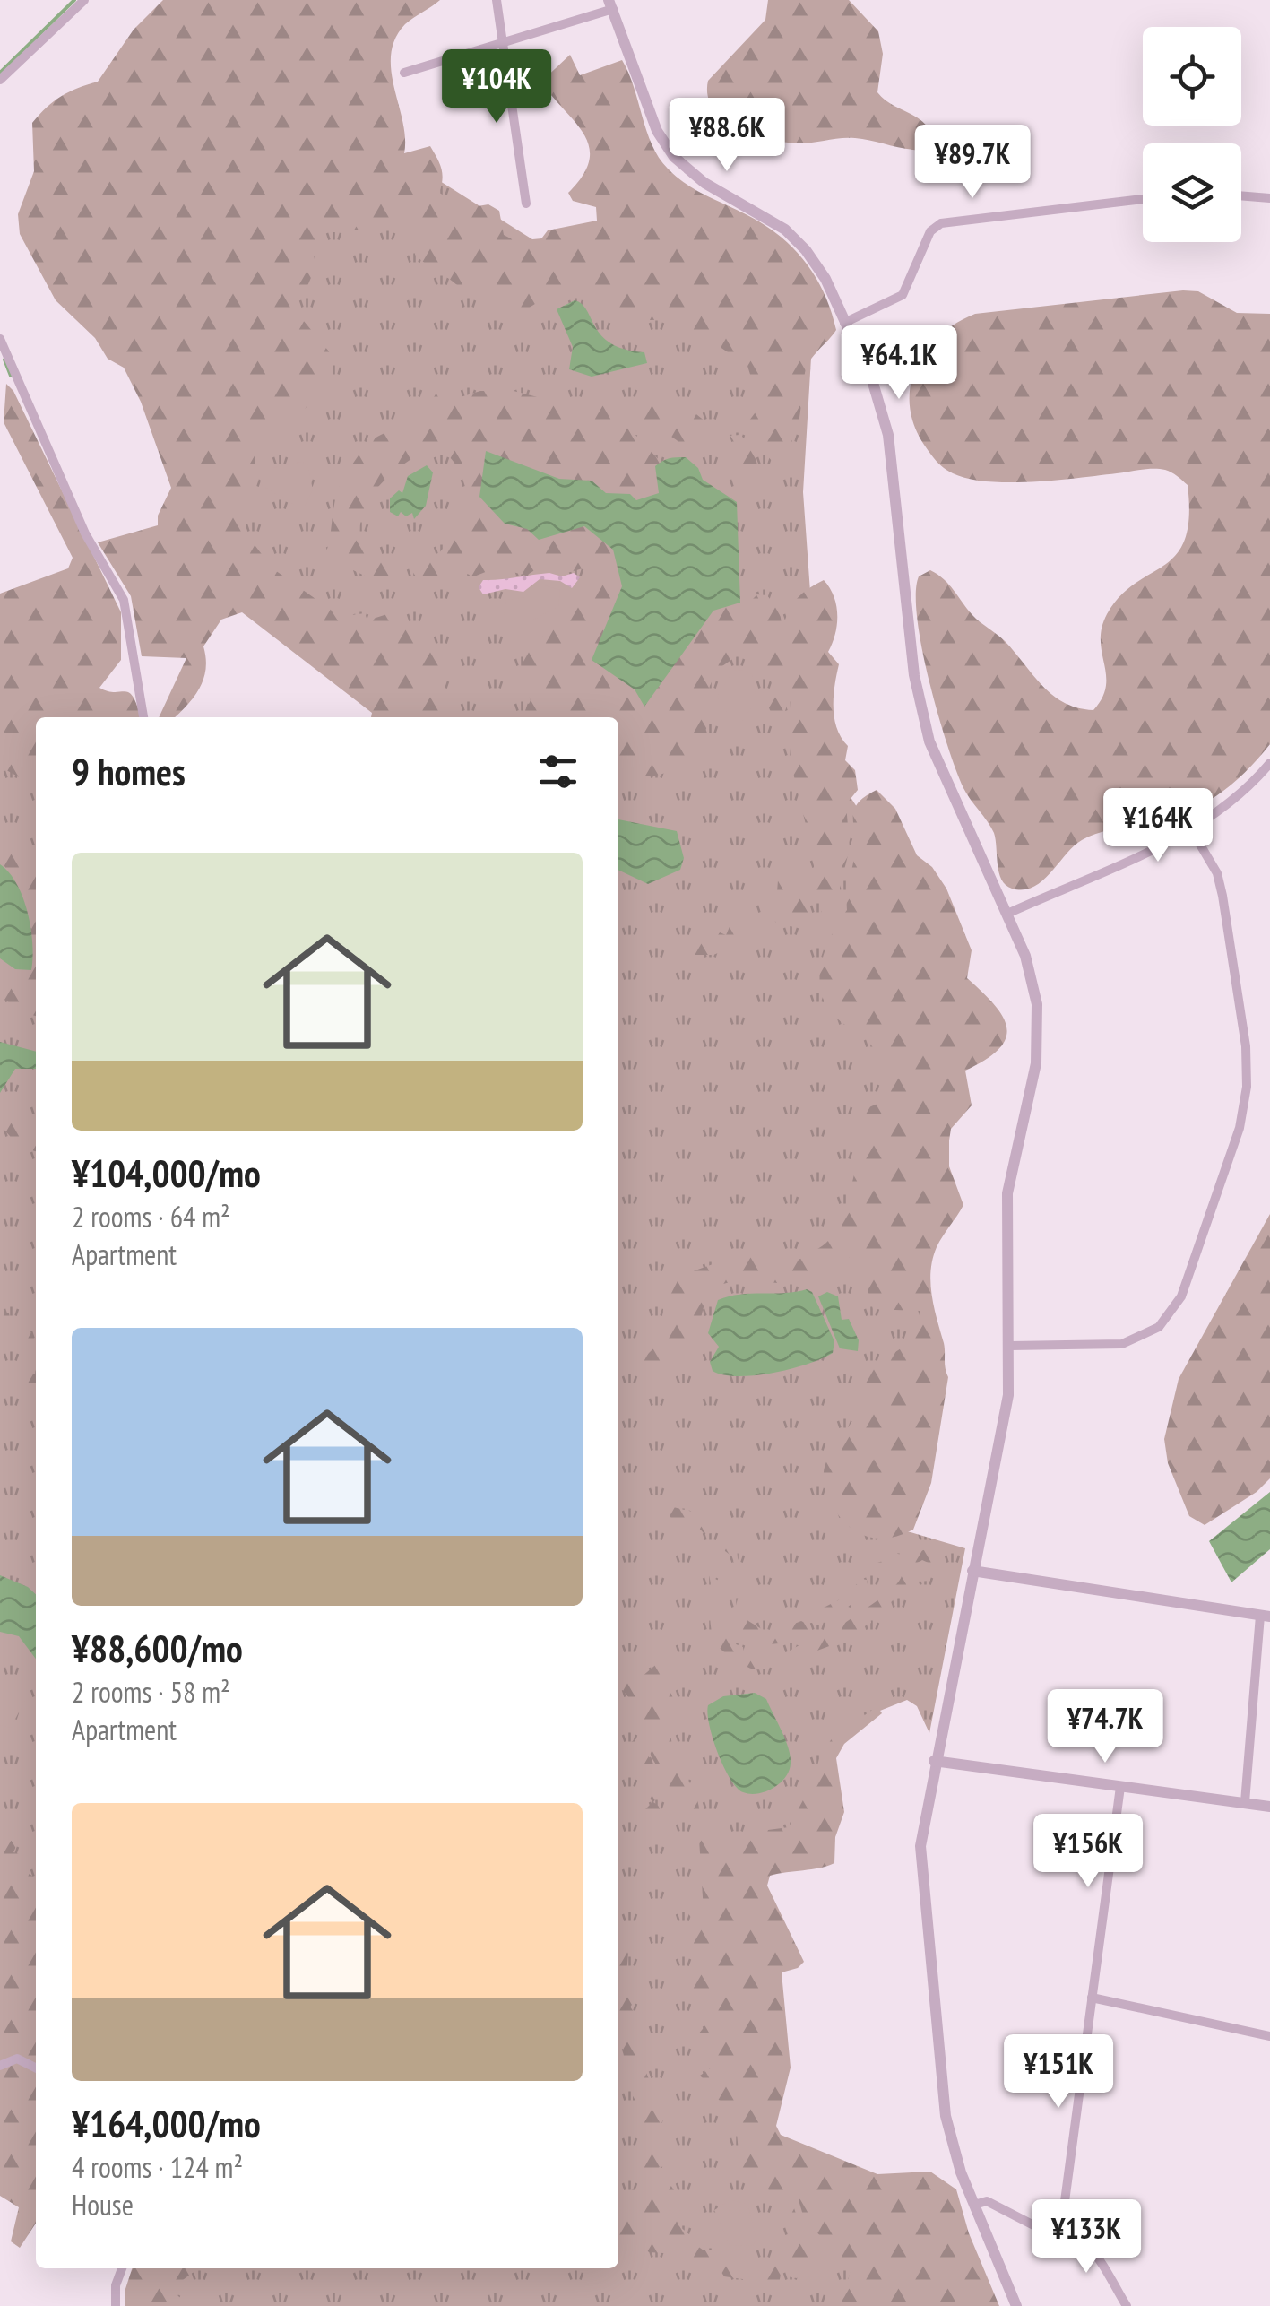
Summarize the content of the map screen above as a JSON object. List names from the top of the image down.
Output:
{
  "page": {
    "price": [
      "¥104K",
      "¥88.6K",
      "¥89.7K",
      "¥64.1K",
      "¥164K",
      "¥74.7K",
      "¥156K",
      "¥151K",
      "¥133K"
    ],
    "heading": "9 homes",
    "list": [
      {
        "name": "¥104,000/mo",
        "note": "2 rooms · 64 m² · Apartment"
      },
      {
        "name": "¥88,600/mo",
        "note": "2 rooms · 58 m² · Apartment"
      },
      {
        "name": "¥164,000/mo",
        "note": "4 rooms · 124 m² · House"
      }
    ]
  }
}
